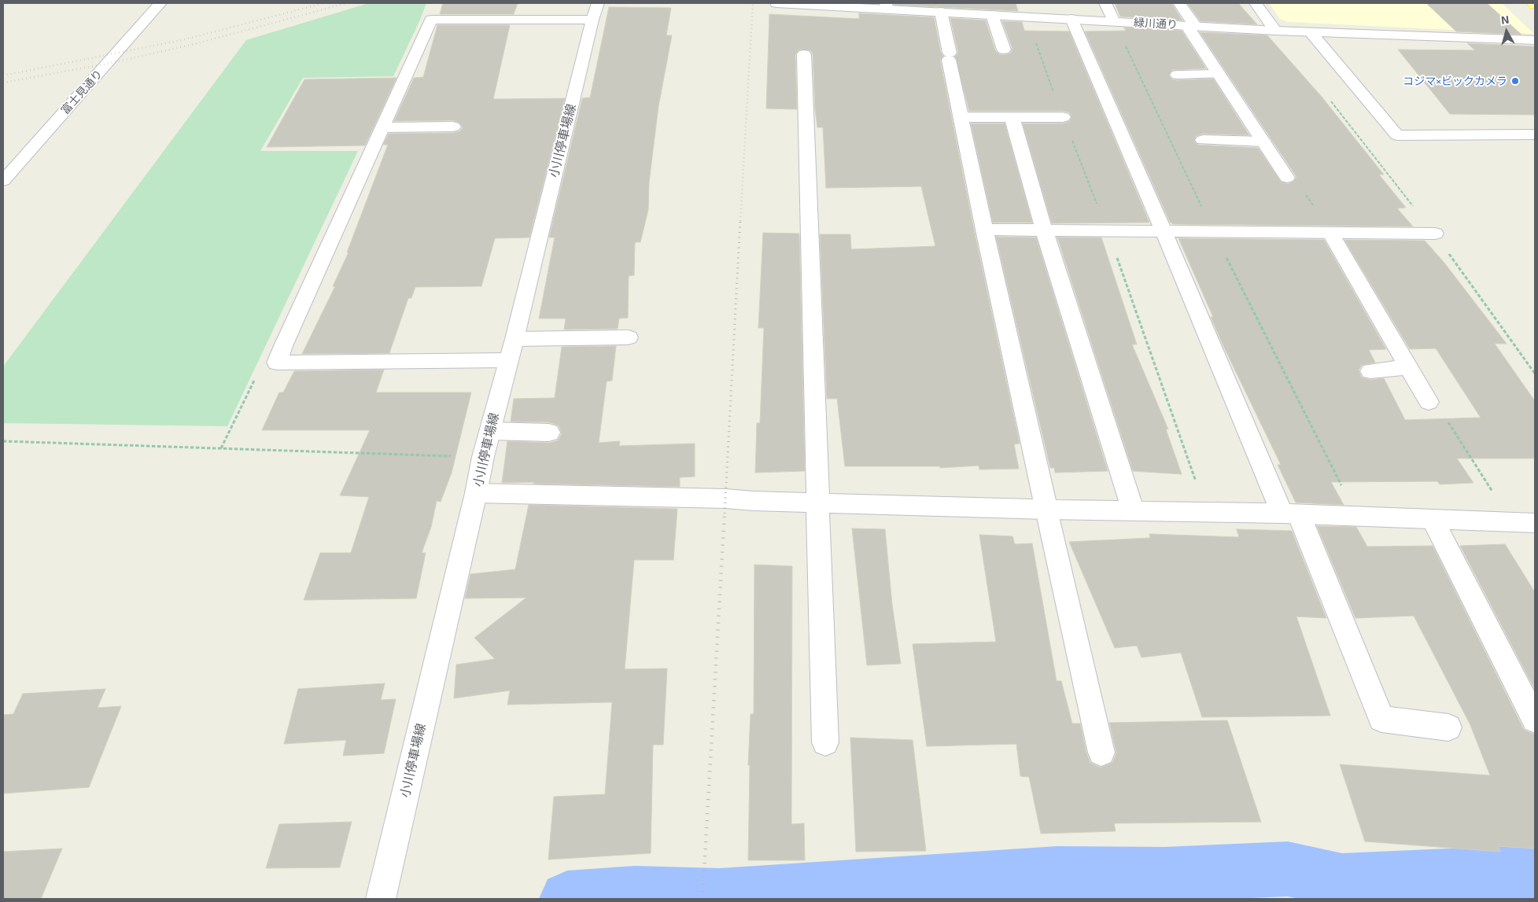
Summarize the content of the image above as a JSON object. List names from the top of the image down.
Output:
{
  "streets": {
    "street": ["緑川通り", "富士見通り", "小川停車場線"]
  },
  "places": ["コジマ×ビックカメラ"],
  "north": "top"
}
